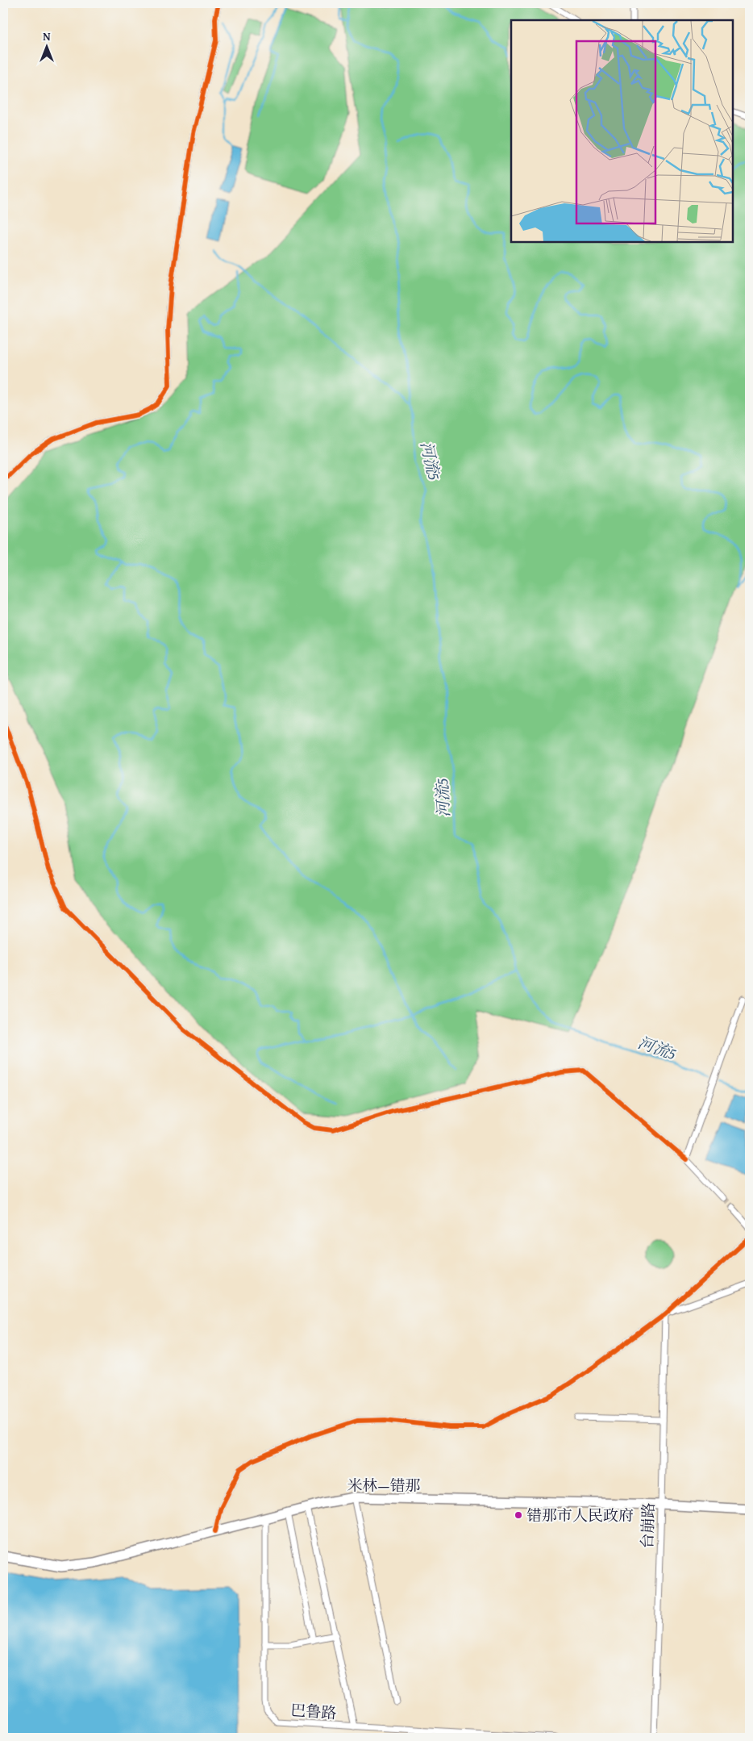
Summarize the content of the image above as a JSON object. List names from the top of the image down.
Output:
{
  "streets": {
    "highway": ["米林—错那"],
    "street": ["台崩路", "巴鲁路"]
  },
  "crossings": [
    ["米林—错那", "台崩路"],
    ["米林—错那", "巴鲁路"]
  ],
  "water": ["河流5"],
  "places": ["错那市人民政府"],
  "north": "top"
}
